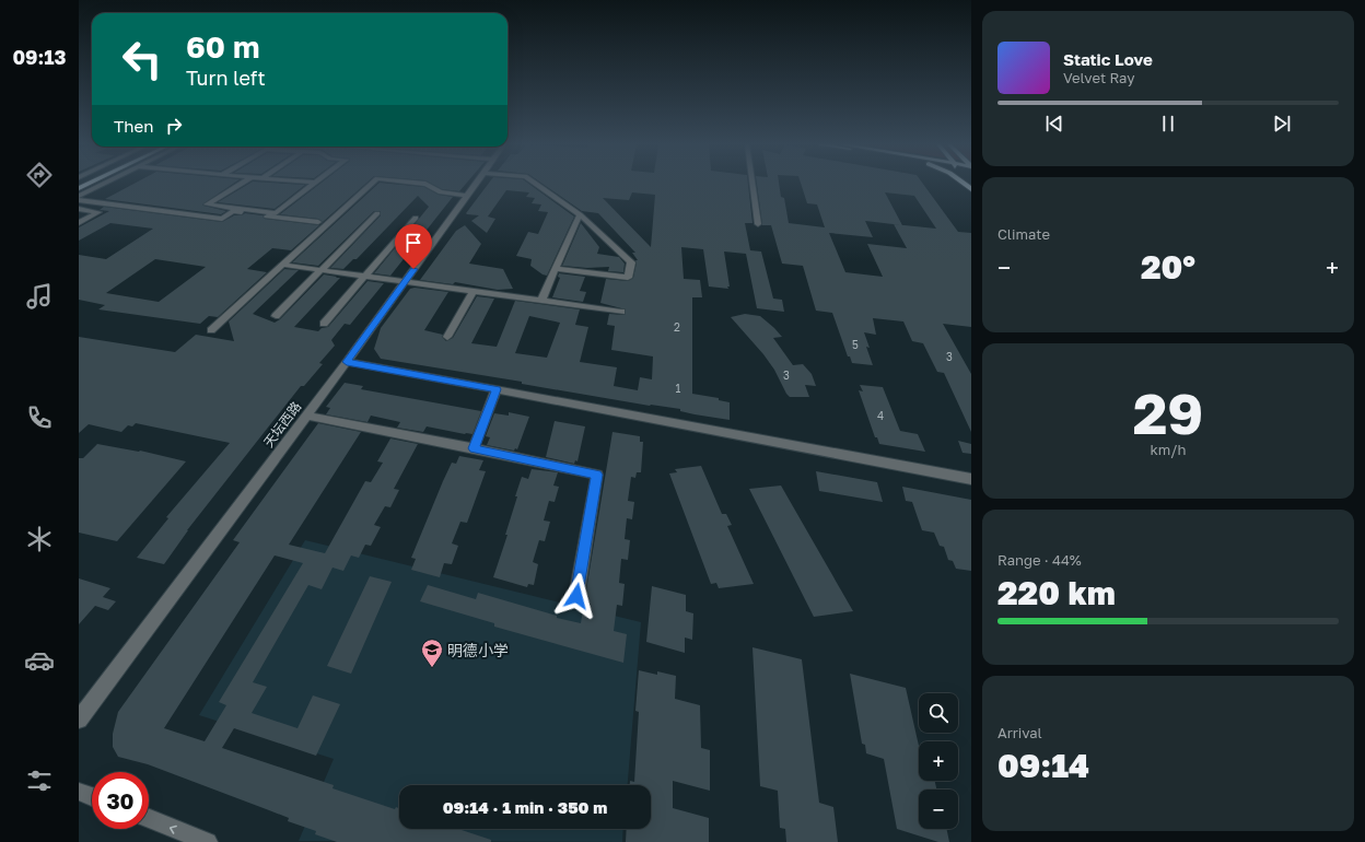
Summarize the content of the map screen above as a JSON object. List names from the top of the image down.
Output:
{
  "streets": {
    "street": ["天坛西路"]
  },
  "places": {
    "school or university": ["明德小学"]
  },
  "house_numbers": [
    "2",
    "5",
    "3",
    "3",
    "1",
    "4"
  ],
  "page": {
    "tabs": "09:13",
    "turn": ["60 m", "Turn left"],
    "song": ["Static Love", "Velvet Ray"],
    "then": "Then",
    "tile": [
      "Climate",
      ["29", "km/h"],
      ["Range · 44%", "220 km"],
      ["Arrival", "09:14"]
    ],
    "heat": ["−", "20°", "+"],
    "map_buttons": ["+", "−"],
    "limit": "30",
    "trip": "09:14 · 1 min · 350 m"
  }
}
